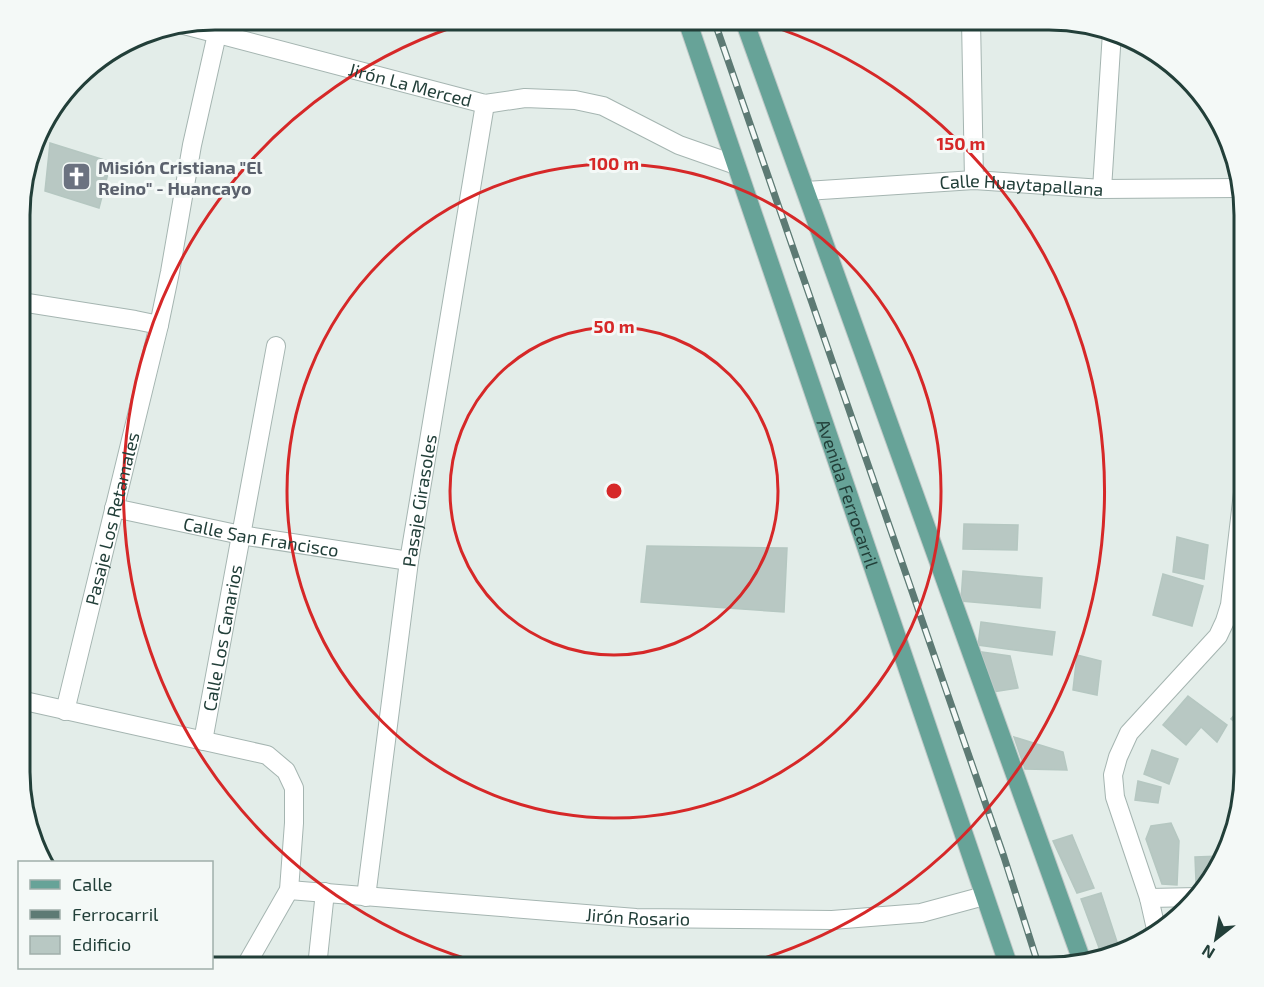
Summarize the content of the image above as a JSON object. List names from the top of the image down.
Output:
{
  "streets": {
    "main road": ["Avenida Ferrocarril"],
    "street": [
      "Jirón La Merced",
      "Calle Huaytapallana",
      "Pasaje Girasoles",
      "Pasaje Los Retamales",
      "Calle San Francisco",
      "Calle Los Canarios",
      "Jirón Rosario"
    ]
  },
  "crossings": [
    ["Jirón La Merced", "Avenida Ferrocarril"],
    ["Jirón La Merced", "Pasaje Girasoles"],
    ["Jirón La Merced", "Pasaje Los Retamales"],
    ["Avenida Ferrocarril", "Jirón Rosario"],
    ["Pasaje Girasoles", "Calle San Francisco"],
    ["Pasaje Girasoles", "Jirón Rosario"],
    ["Pasaje Los Retamales", "Calle San Francisco"],
    ["Calle San Francisco", "Calle Los Canarios"]
  ],
  "places": {
    "church": ["Misión Cristiana \"El Reino\" - Huancayo"]
  },
  "legend": ["Calle", "Ferrocarril", "Edificio"],
  "north": "bottom left",
  "rings": ["150 m", "100 m", "50 m"]
}
